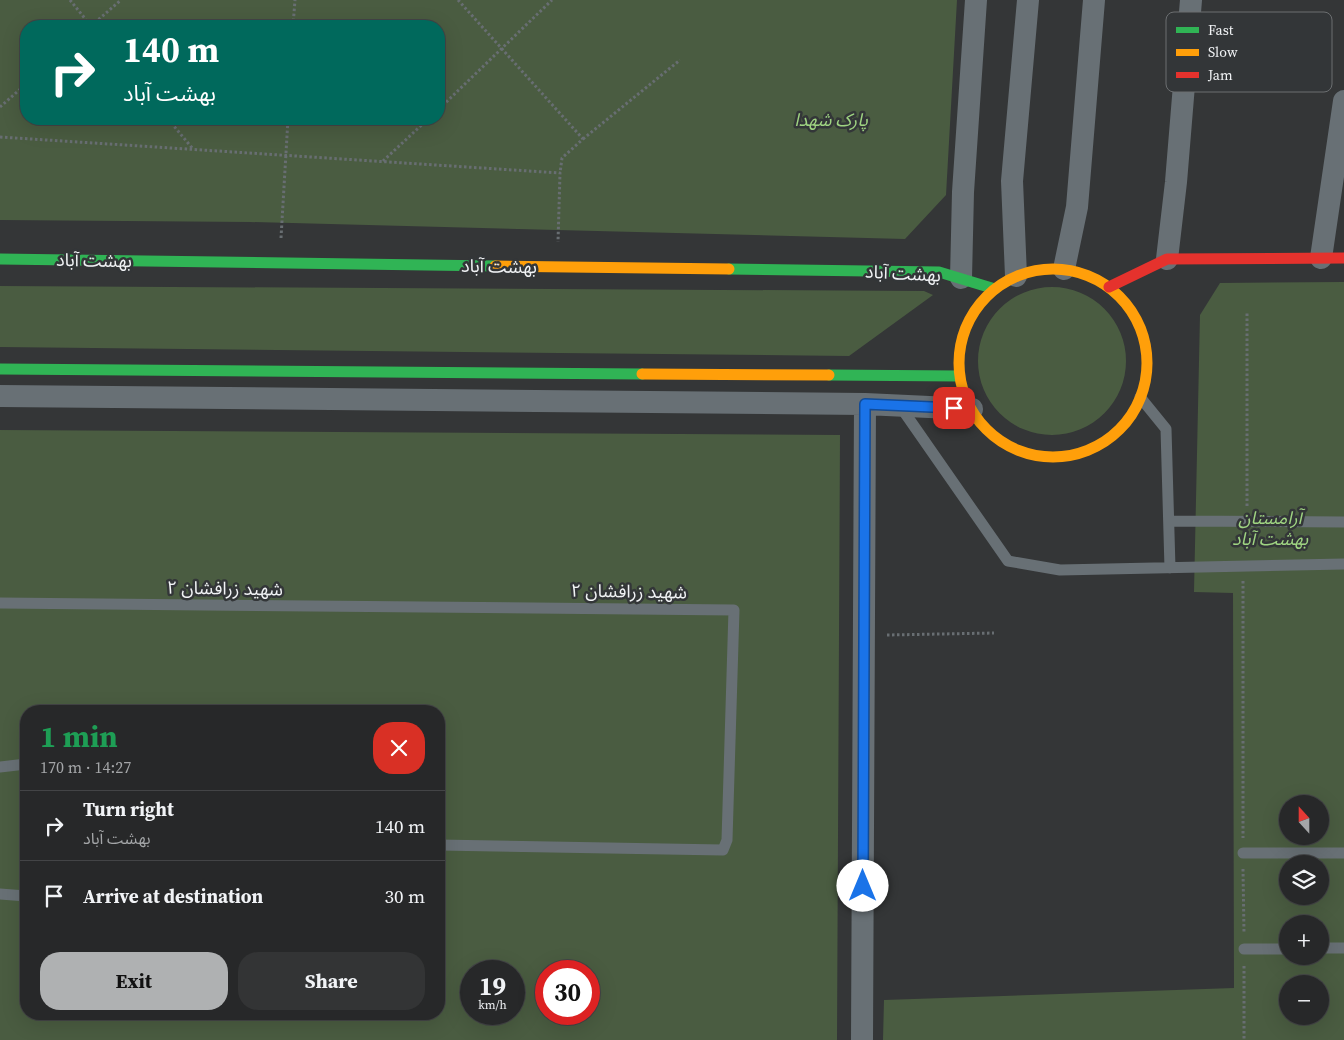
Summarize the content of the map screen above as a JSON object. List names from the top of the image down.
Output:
{
  "streets": {
    "street": ["بهشت آباد"],
    "lane": ["شهید زرافشان ۲"]
  },
  "parks": ["پارک شهدا", "آرامستان بهشت آباد"],
  "legend": ["Fast", "Slow", "Jam"],
  "north": "top",
  "page": {
    "turn": ["140 m", "بهشت آباد"],
    "heading": ["1 min", "170 m · 14:27"],
    "list": [
      {
        "name": "Turn right",
        "note": "بهشت آباد",
        "value": "140 m"
      },
      {
        "name": "Arrive at destination",
        "value": "30 m"
      }
    ],
    "map_buttons": ["+", "−"],
    "buttons": ["Exit", "Share"],
    "speed": "19 km/h",
    "limit": "30"
  }
}
